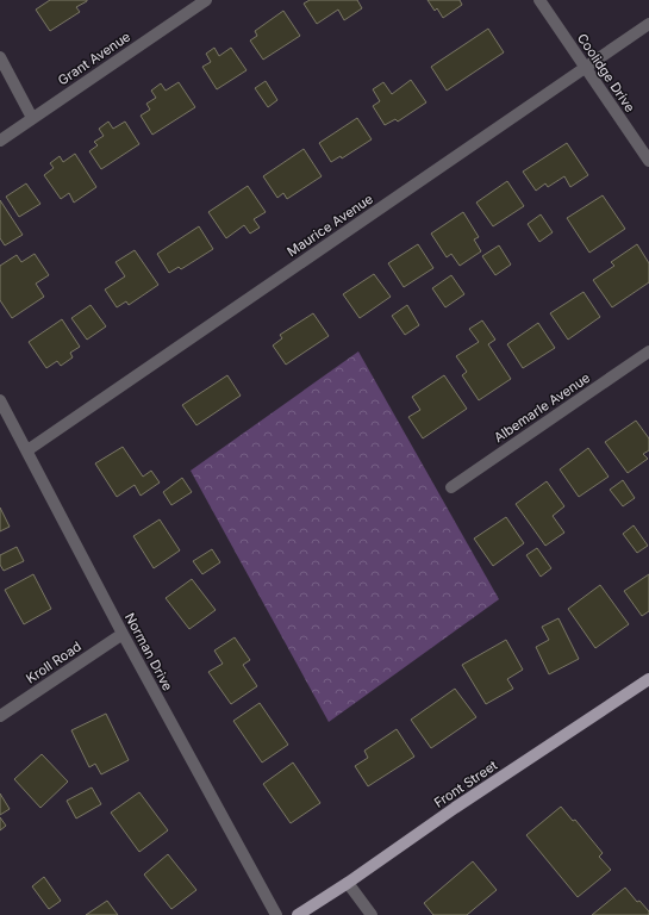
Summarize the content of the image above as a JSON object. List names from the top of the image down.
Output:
{
  "streets": {
    "main road": ["Front Street"],
    "street": [
      "Grant Avenue",
      "Coolidge Drive",
      "Maurice Avenue",
      "Albemarle Avenue",
      "Norman Drive",
      "Kroll Road"
    ]
  },
  "crossings": [
    ["Coolidge Drive", "Maurice Avenue"],
    ["Maurice Avenue", "Norman Drive"],
    ["Norman Drive", "Kroll Road"]
  ]
}
